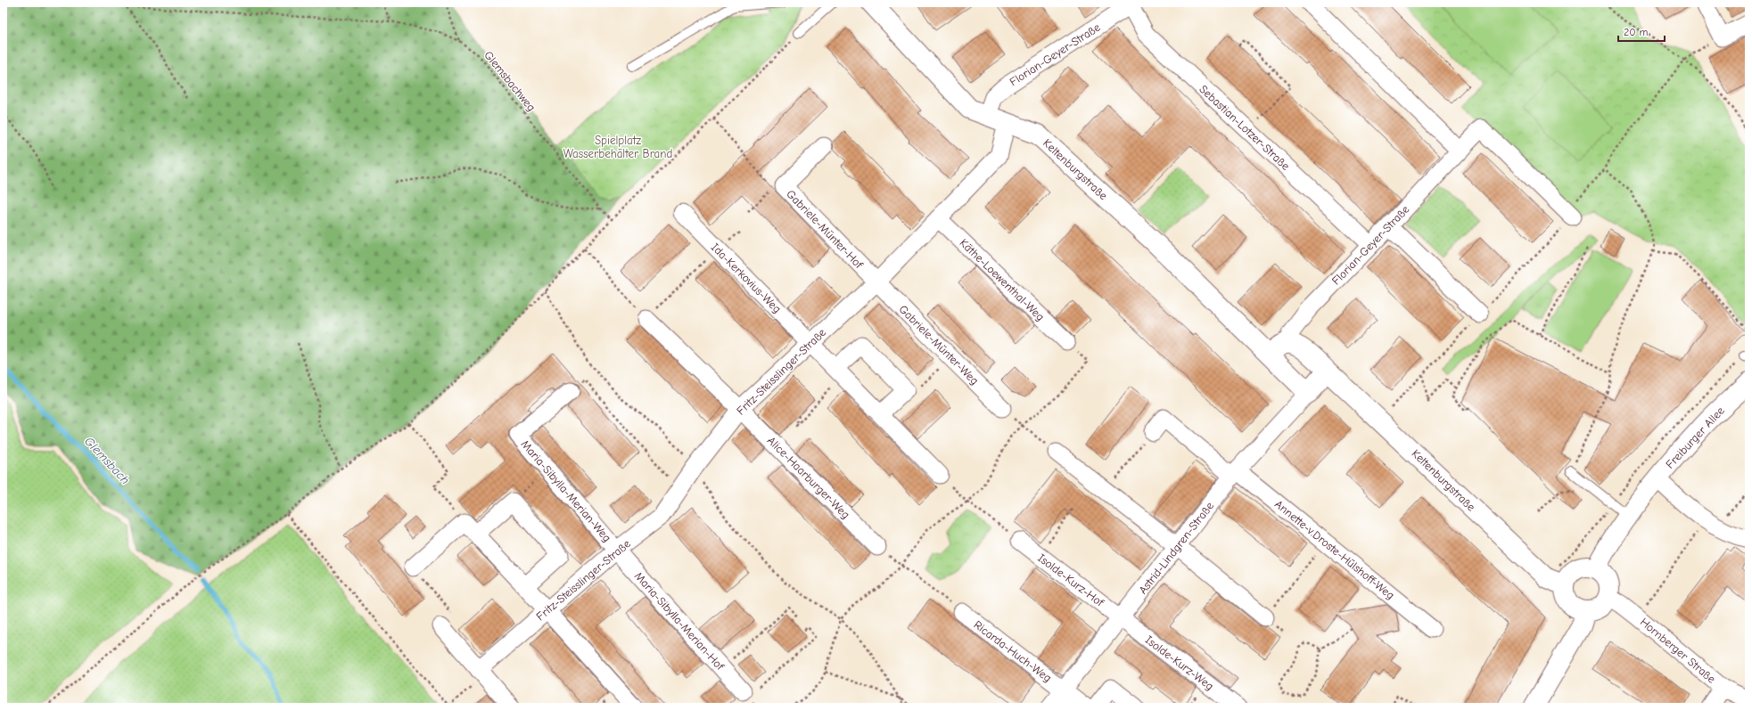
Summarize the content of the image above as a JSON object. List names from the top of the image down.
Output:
{
  "streets": {
    "street": [
      "Florian-Geyer-Straße",
      "Sebastian-Lotzer-Straße",
      "Keltenburgstraße",
      "Gabriele-Münter-Hof",
      "Ida-Kerkovius-Weg",
      "Käthe-Loewenthal-Weg",
      "Gabriele-Münter-Weg",
      "Fritz-Steisslinger-Straße",
      "Freiburger Allee",
      "Alice-Haarburger-Weg",
      "Maria-Sibylla-Merian-Weg",
      "Astrid-Lindgren-Straße",
      "Annette-v.Droste-Hülshoff-Weg",
      "Isolde-Kurz-Hof",
      "Maria-Sibylla-Merian-Hof",
      "Hornberger Straße",
      "Ricarda-Huch-Weg",
      "Isolde-Kurz-Weg"
    ],
    "path": ["Glemsbachweg"]
  },
  "crossings": [
    ["Florian-Geyer-Straße", "Sebastian-Lotzer-Straße"],
    ["Florian-Geyer-Straße", "Keltenburgstraße"],
    ["Keltenburgstraße", "Fritz-Steisslinger-Straße"],
    ["Keltenburgstraße", "Freiburger Allee"],
    ["Keltenburgstraße", "Astrid-Lindgren-Straße"],
    ["Keltenburgstraße", "Hornberger Straße"],
    ["Gabriele-Münter-Hof", "Gabriele-Münter-Weg"],
    ["Gabriele-Münter-Hof", "Fritz-Steisslinger-Straße"],
    ["Ida-Kerkovius-Weg", "Fritz-Steisslinger-Straße"],
    ["Käthe-Loewenthal-Weg", "Fritz-Steisslinger-Straße"],
    ["Gabriele-Münter-Weg", "Fritz-Steisslinger-Straße"],
    ["Fritz-Steisslinger-Straße", "Alice-Haarburger-Weg"],
    ["Fritz-Steisslinger-Straße", "Maria-Sibylla-Merian-Weg"],
    ["Fritz-Steisslinger-Straße", "Maria-Sibylla-Merian-Hof"],
    ["Freiburger Allee", "Hornberger Straße"],
    ["Maria-Sibylla-Merian-Weg", "Maria-Sibylla-Merian-Hof"],
    ["Astrid-Lindgren-Straße", "Annette-v.Droste-Hülshoff-Weg"],
    ["Astrid-Lindgren-Straße", "Isolde-Kurz-Hof"],
    ["Astrid-Lindgren-Straße", "Ricarda-Huch-Weg"],
    ["Astrid-Lindgren-Straße", "Isolde-Kurz-Weg"],
    ["Isolde-Kurz-Hof", "Isolde-Kurz-Weg"]
  ],
  "water": ["Glemsbach"],
  "parks": ["Spielplatz Wasserbehälter Brand"],
  "scale_bar": "20 m"
}
